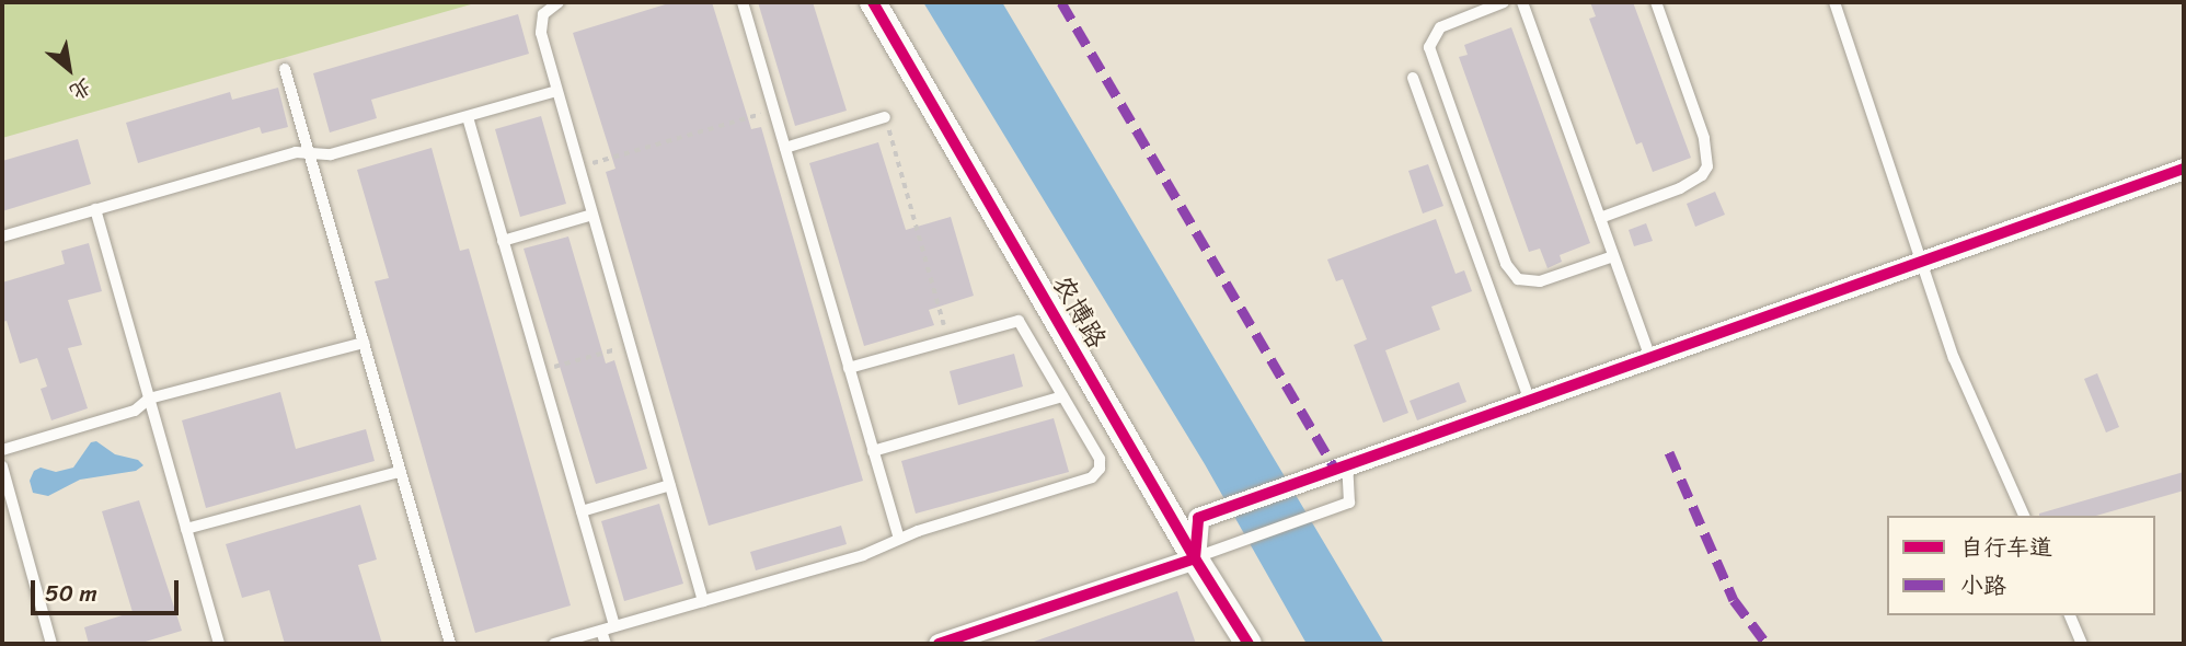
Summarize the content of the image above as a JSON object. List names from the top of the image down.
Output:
{
  "streets": {
    "street": ["农博路"]
  },
  "legend": ["自行车道", "小路"],
  "scale_bar": "50 m",
  "north": "bottom right"
}
